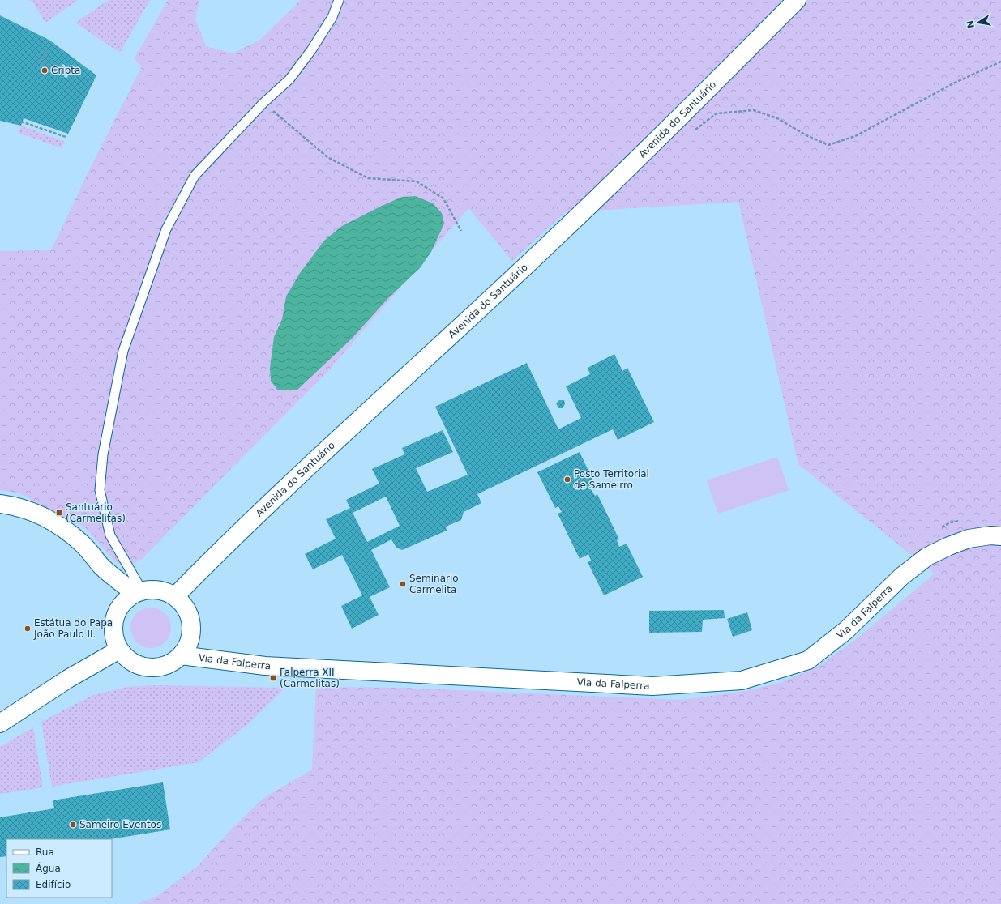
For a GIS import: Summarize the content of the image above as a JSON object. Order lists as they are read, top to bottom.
{
  "streets": {
    "main road": ["Avenida do Santuário", "Via da Falperra"]
  },
  "crossings": [
    ["Avenida do Santuário", "Via da Falperra"]
  ],
  "places": {
    "other": [
      "Cripta",
      "Posto Territorial de Sameirro",
      "Seminário Carmelita",
      "Estátua do Papa João Paulo II.",
      "Sameiro Eventos"
    ],
    "transit": ["Santuário (Carmelitas)", "Falperra XII (Carmelitas)"]
  },
  "legend": ["Rua", "Água", "Edifício"],
  "north": "left"
}
